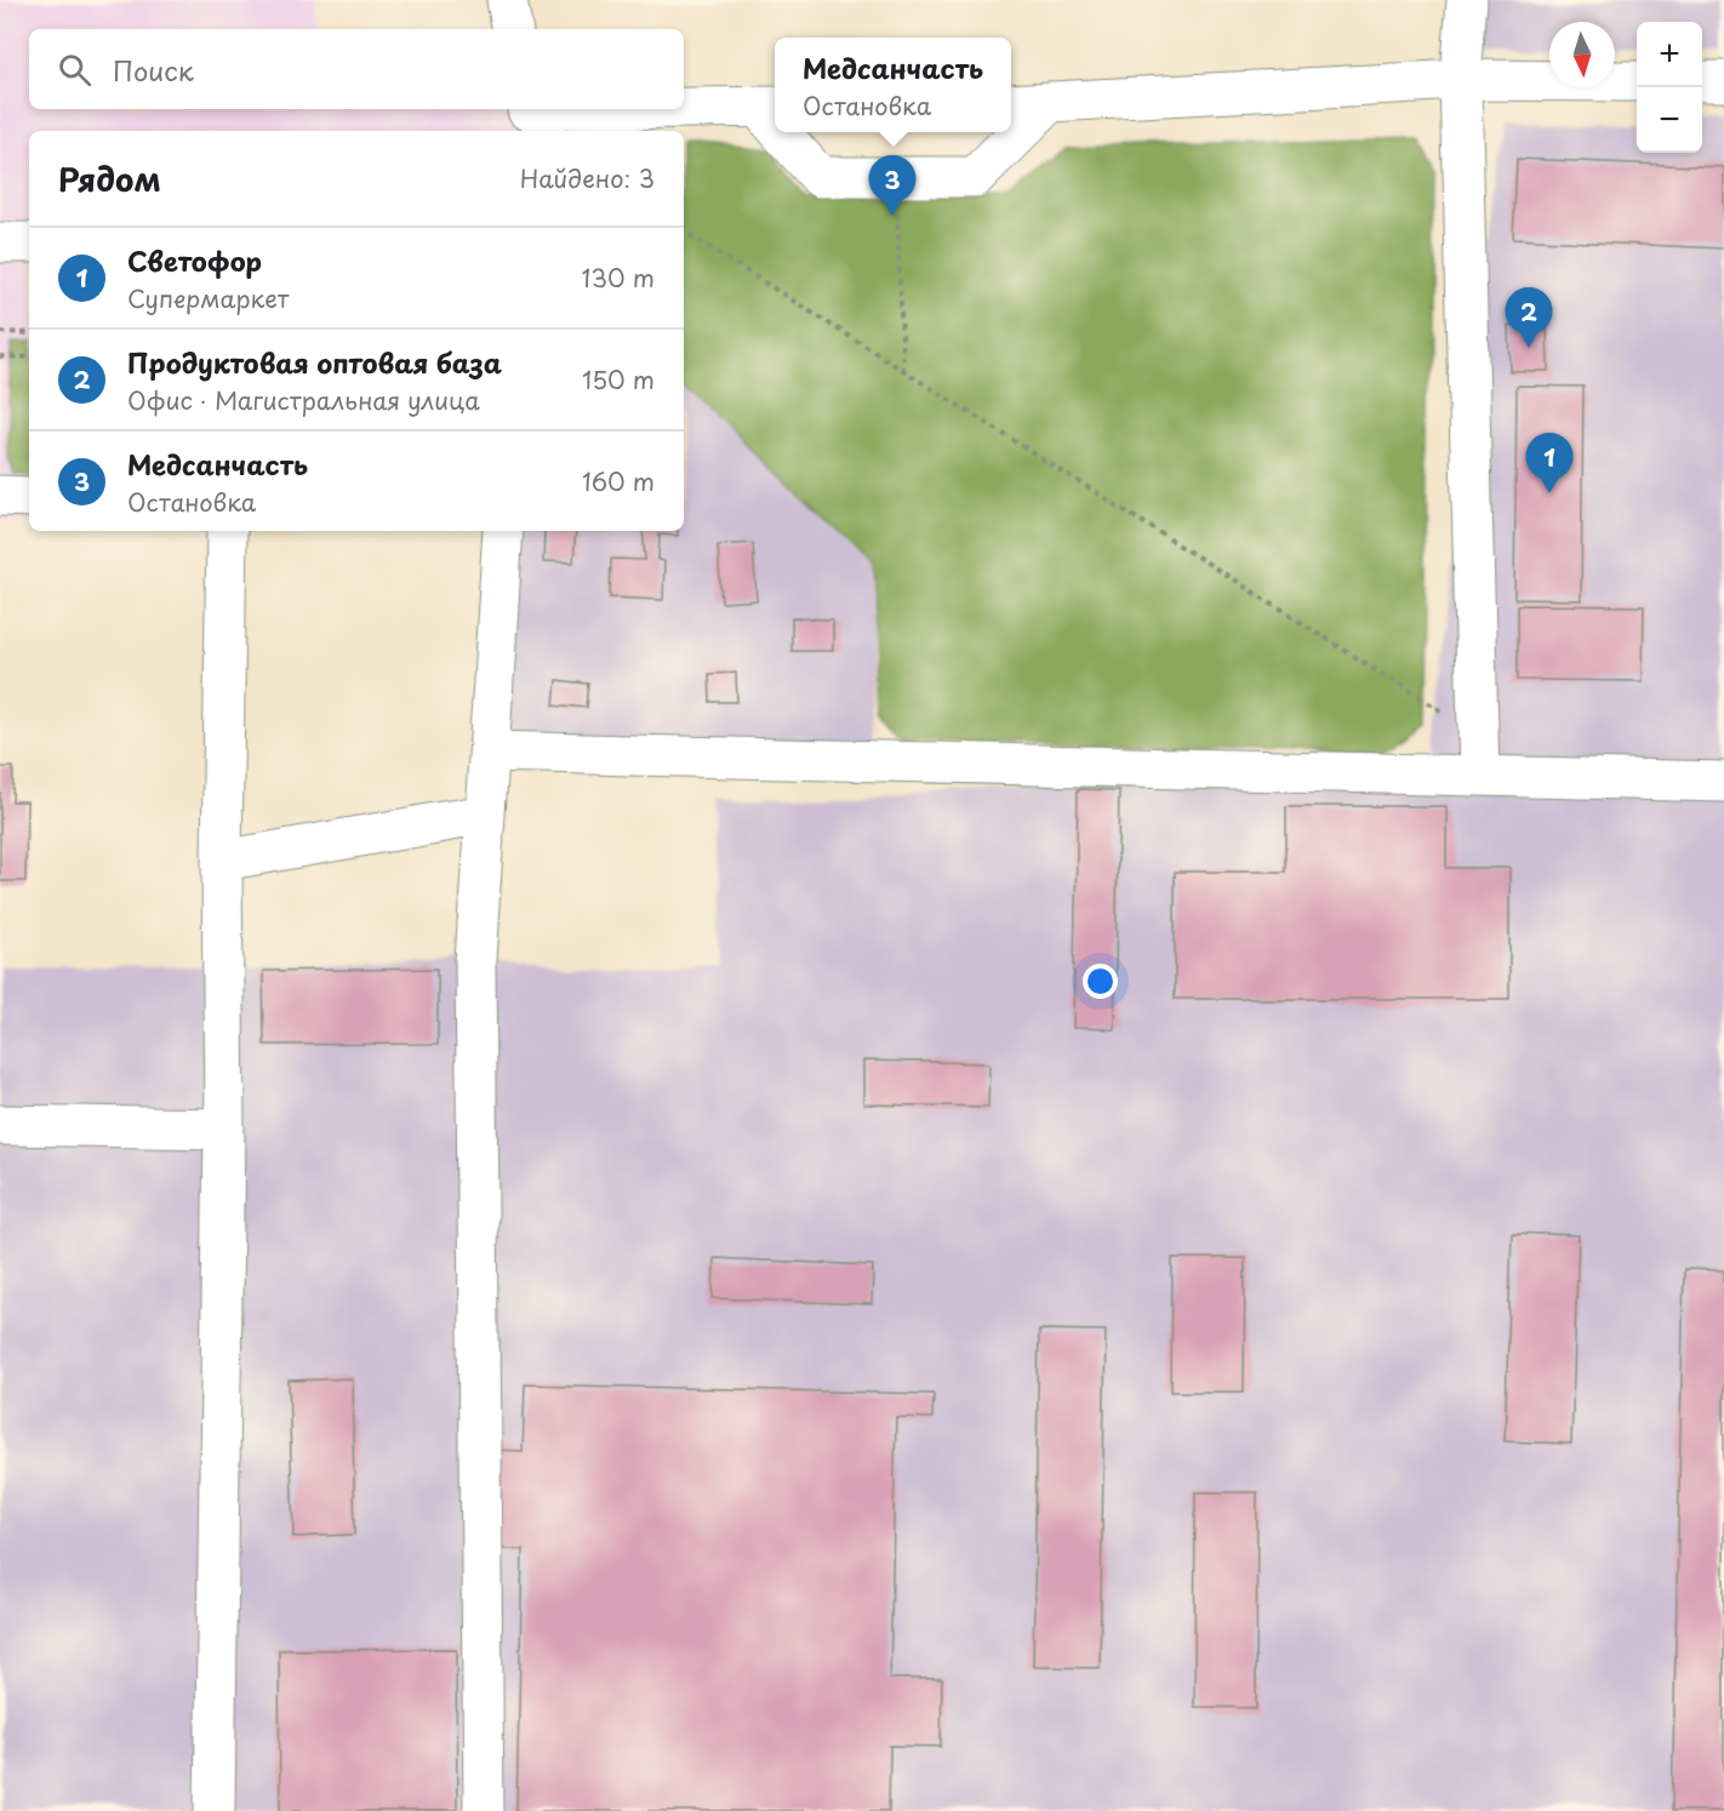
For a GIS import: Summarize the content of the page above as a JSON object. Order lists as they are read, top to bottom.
{
  "north": "bottom",
  "page": {
    "map_buttons": ["+", "−"],
    "search": "Поиск",
    "popup": ["Медсанчасть", "Остановка"],
    "heading": ["Рядом", "Найдено: 3"],
    "pins": ["3", "2", "1"],
    "list": [
      {
        "mark": "1",
        "name": "Светофор",
        "note": "Супермаркет",
        "value": "130 m"
      },
      {
        "mark": "2",
        "name": "Продуктовая оптовая база",
        "note": "Офис · Магистральная улица",
        "value": "150 m"
      },
      {
        "mark": "3",
        "name": "Медсанчасть",
        "note": "Остановка",
        "value": "160 m"
      }
    ]
  }
}
